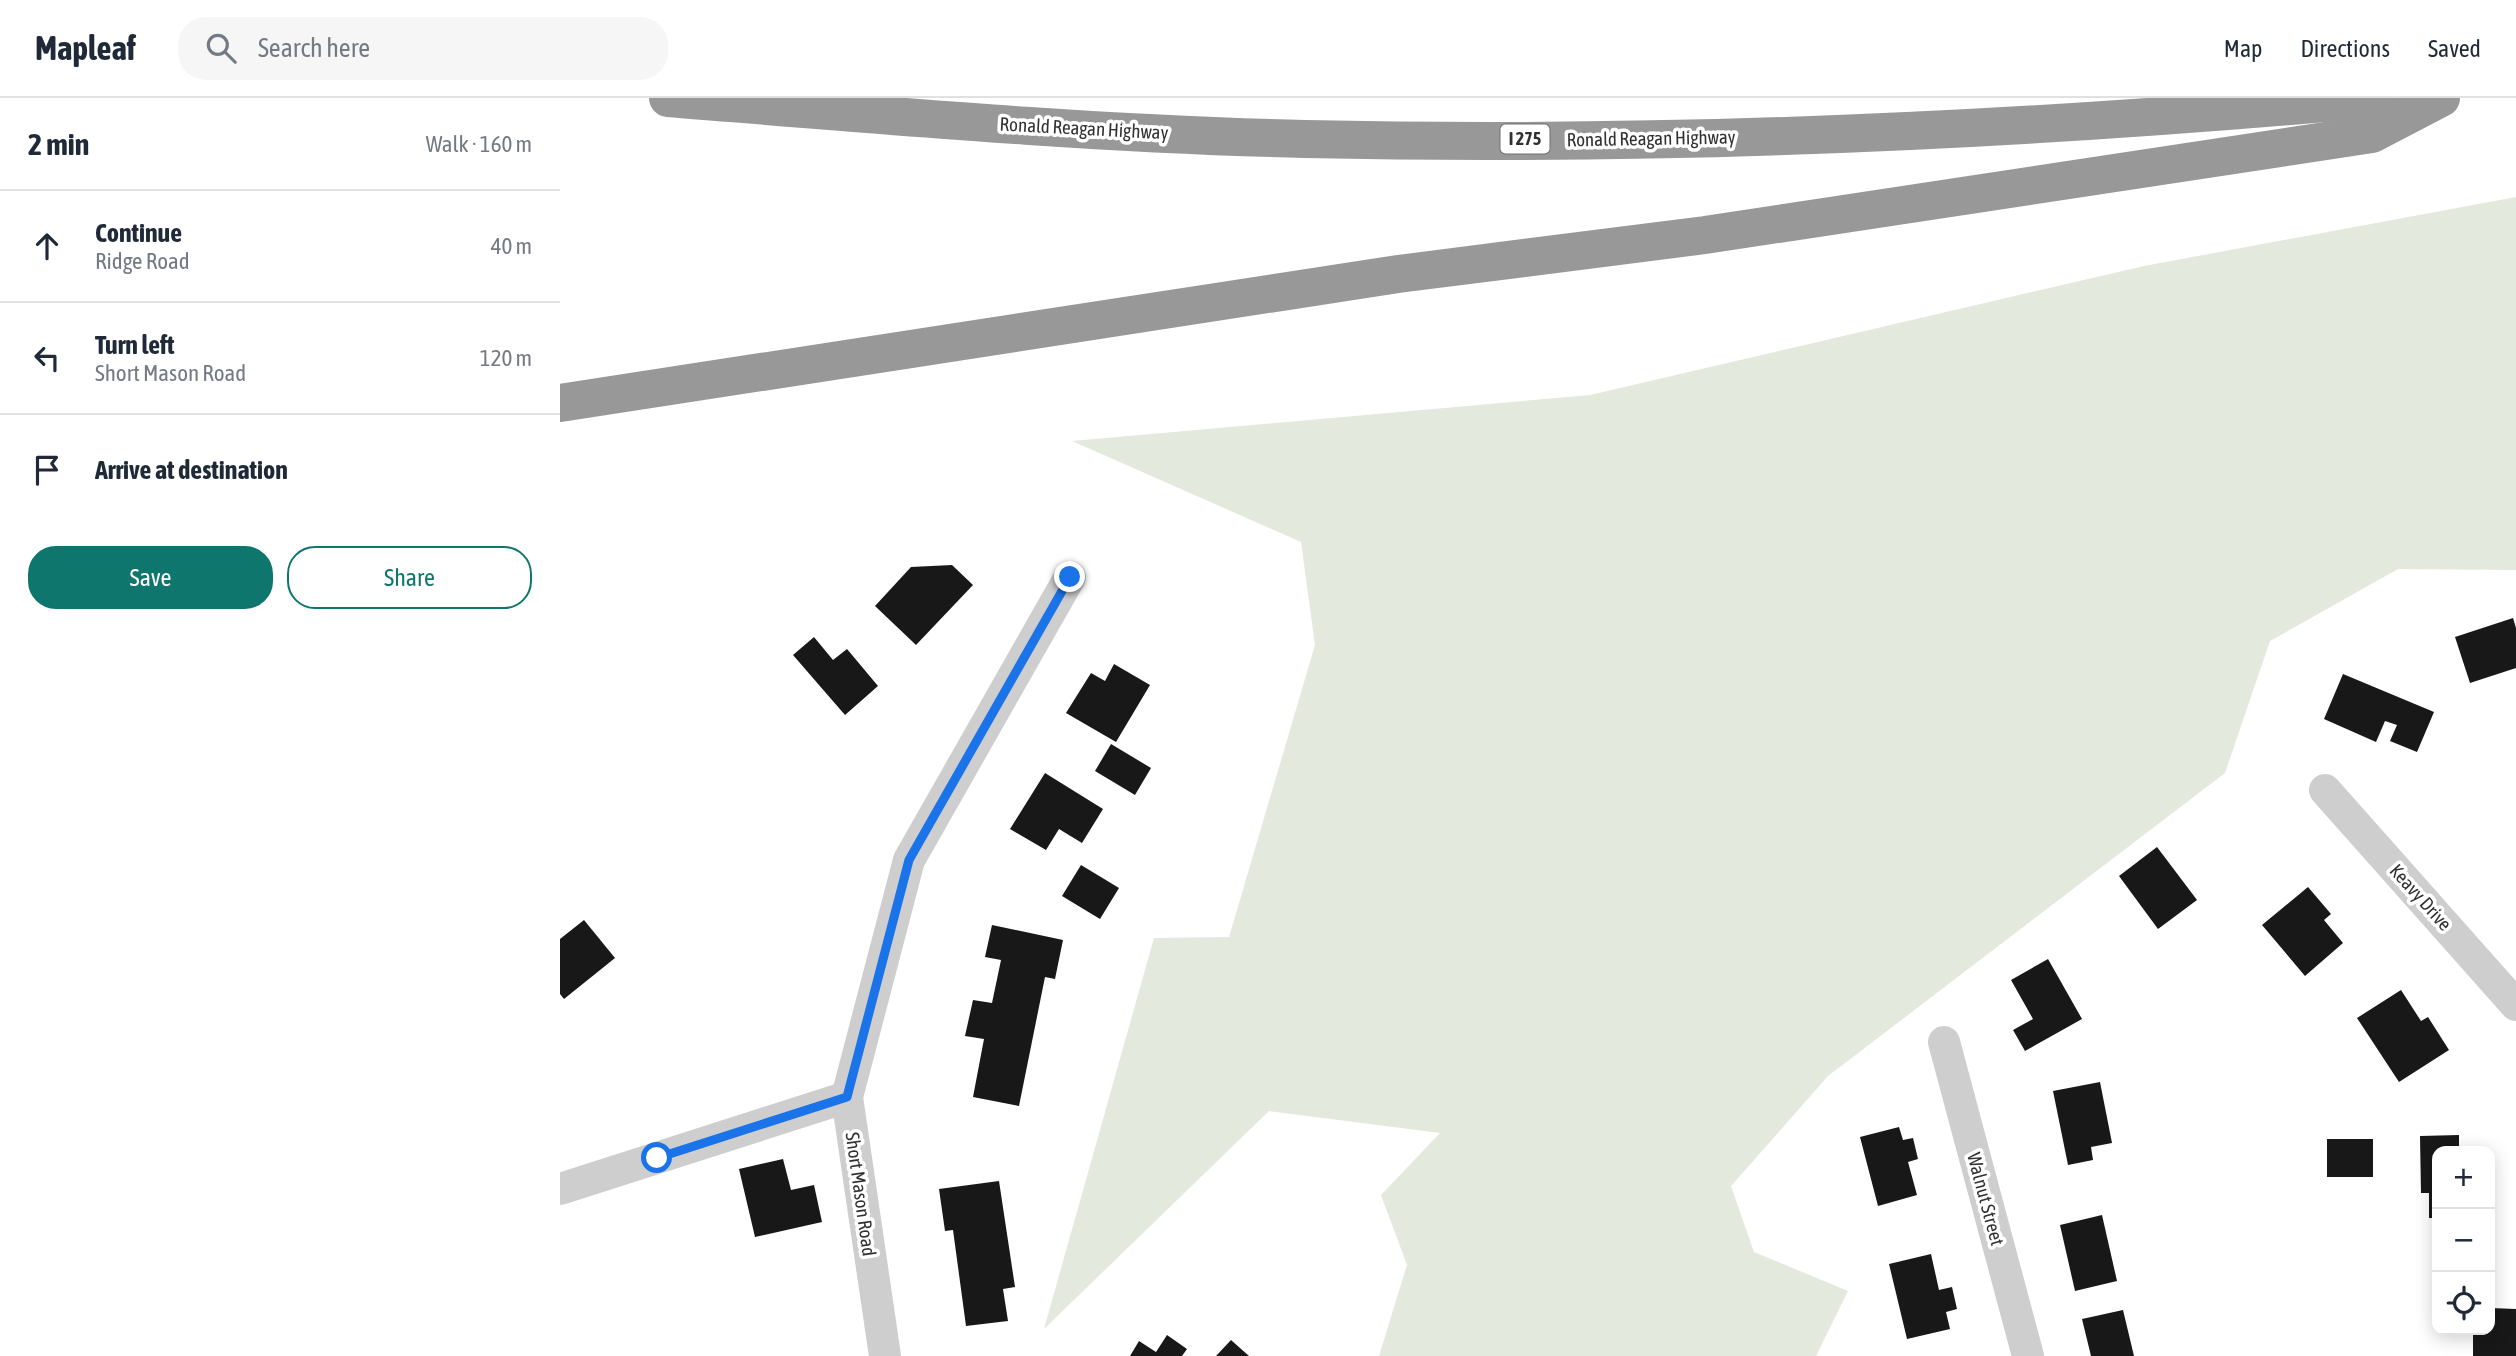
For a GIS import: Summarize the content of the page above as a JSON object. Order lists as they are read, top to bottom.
{
  "streets": {
    "highway": ["Ronald Reagan Highway", "I 275"],
    "street": ["Keavy Drive", "Short Mason Road", "Walnut Street"]
  },
  "page": {
    "header": "Mapleaf",
    "search": "Search here",
    "nav": ["Map", "Directions", "Saved"],
    "heading": ["2 min", "Walk · 160 m"],
    "list": [
      ["Continue", "Ridge Road", "40 m"],
      ["Turn left", "Short Mason Road", "120 m"],
      "Arrive at destination"
    ],
    "buttons": ["Save", "Share"],
    "map_buttons": ["+", "−"]
  }
}
